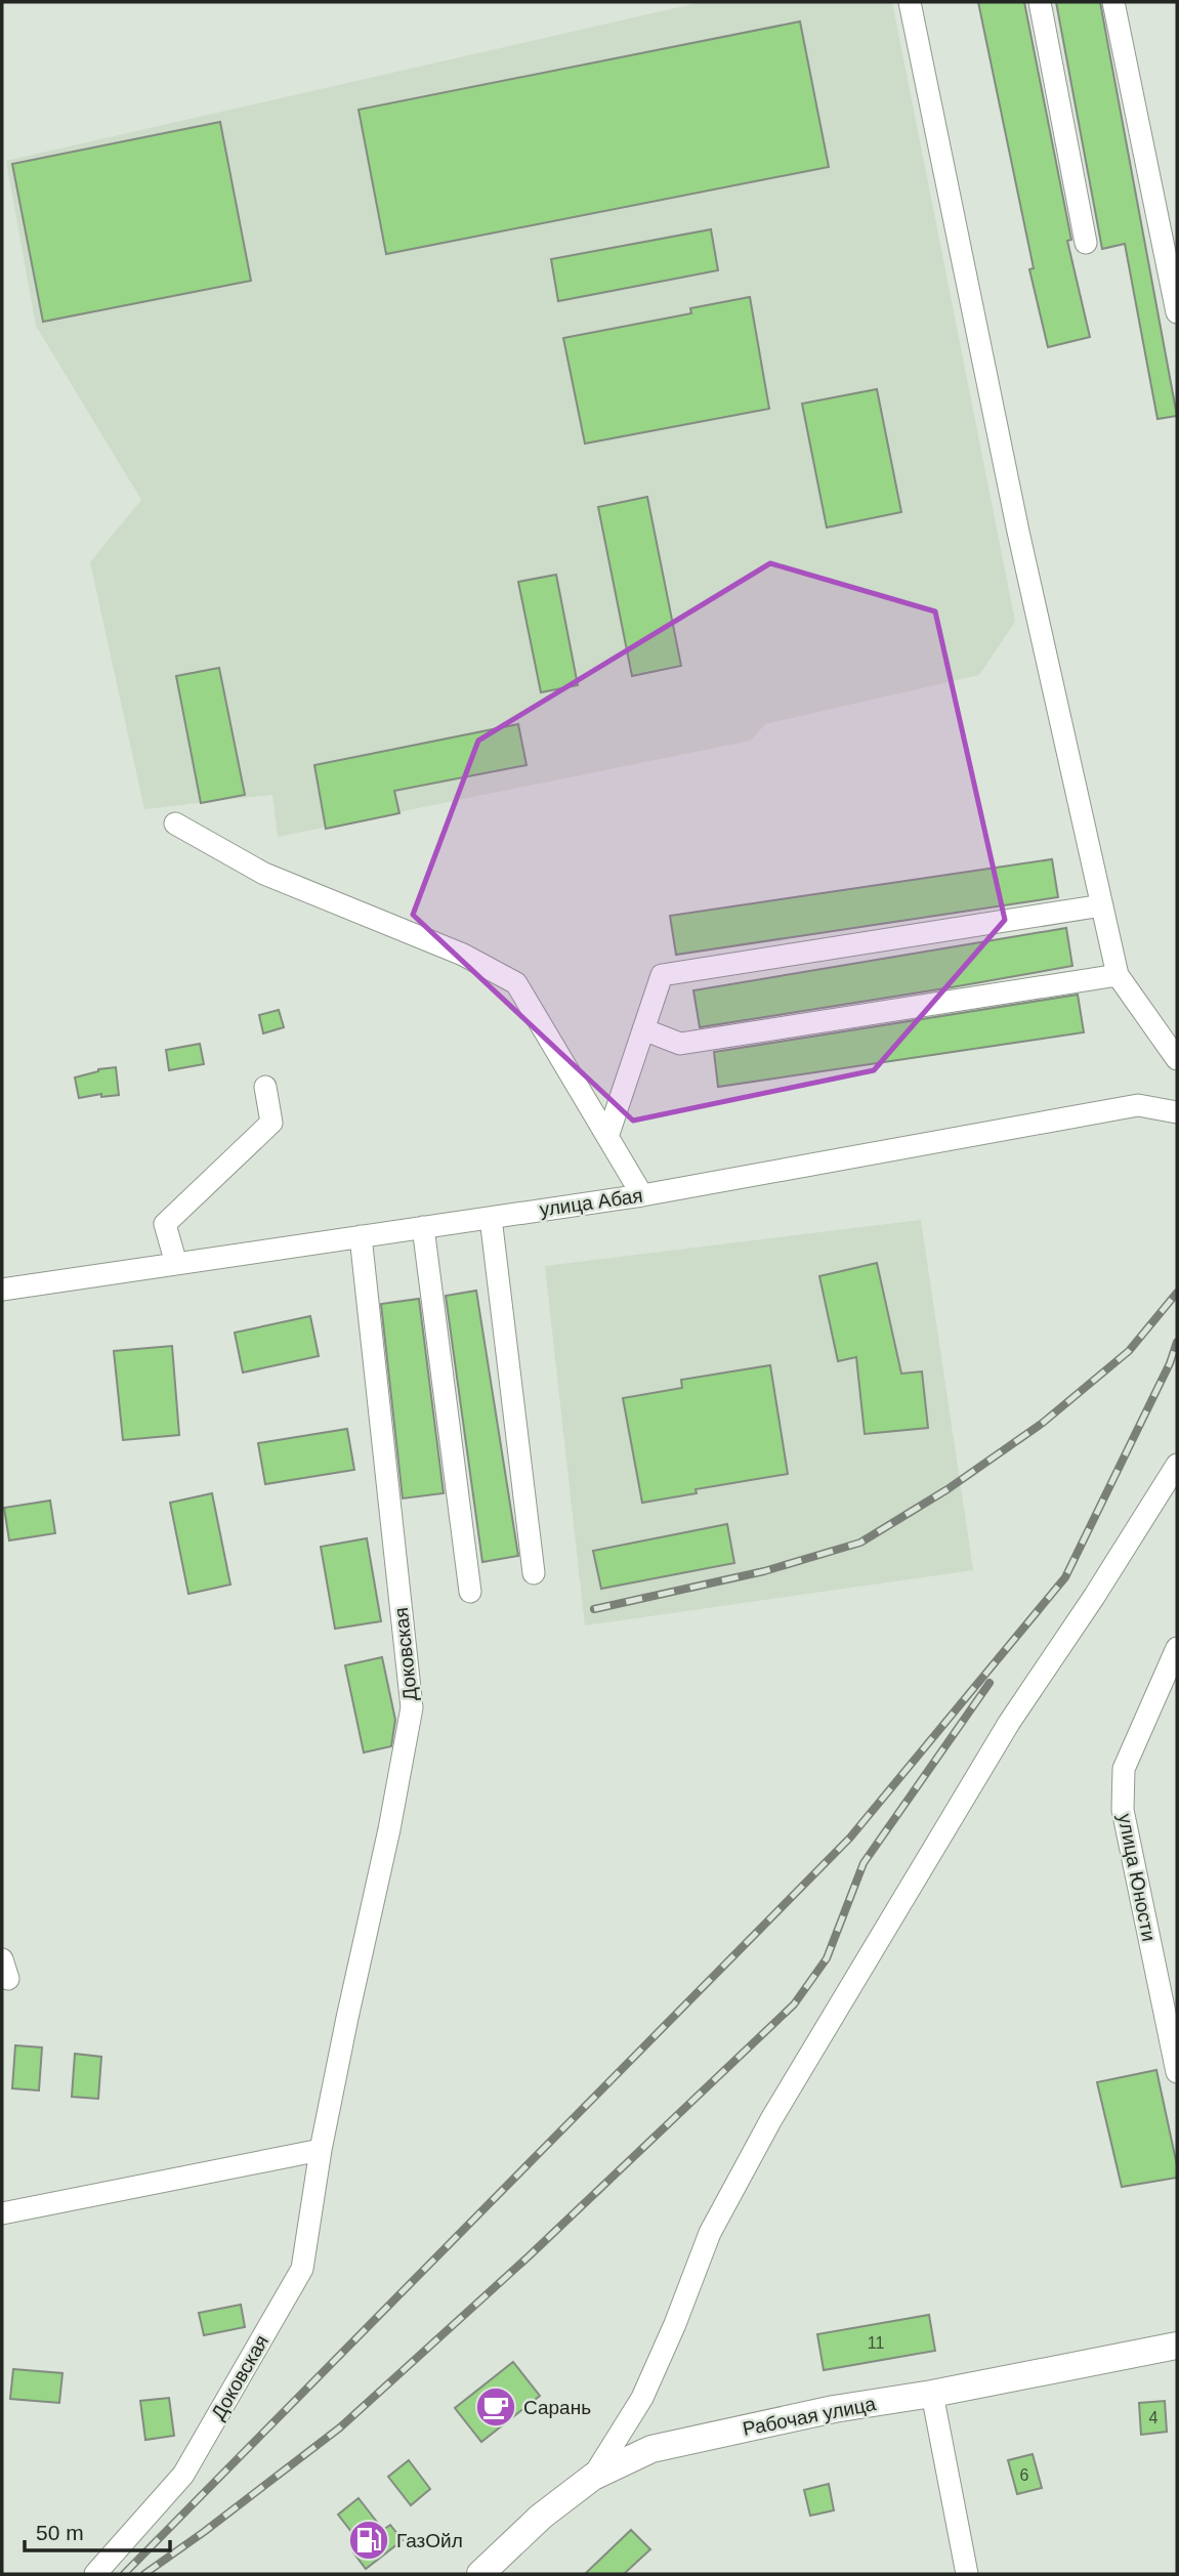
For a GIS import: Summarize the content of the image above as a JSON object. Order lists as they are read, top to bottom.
{
  "streets": {
    "main road": ["Рабочая улица"],
    "street": ["улица Абая", "Доковская", "улица Юности"]
  },
  "crossings": [
    ["улица Абая", "Доковская"]
  ],
  "places": {
    "cafe": ["Сарань"],
    "fuel station": ["ГазОйл"]
  },
  "house_numbers": ["11", "4", "6"],
  "scale_bar": "50 m"
}
